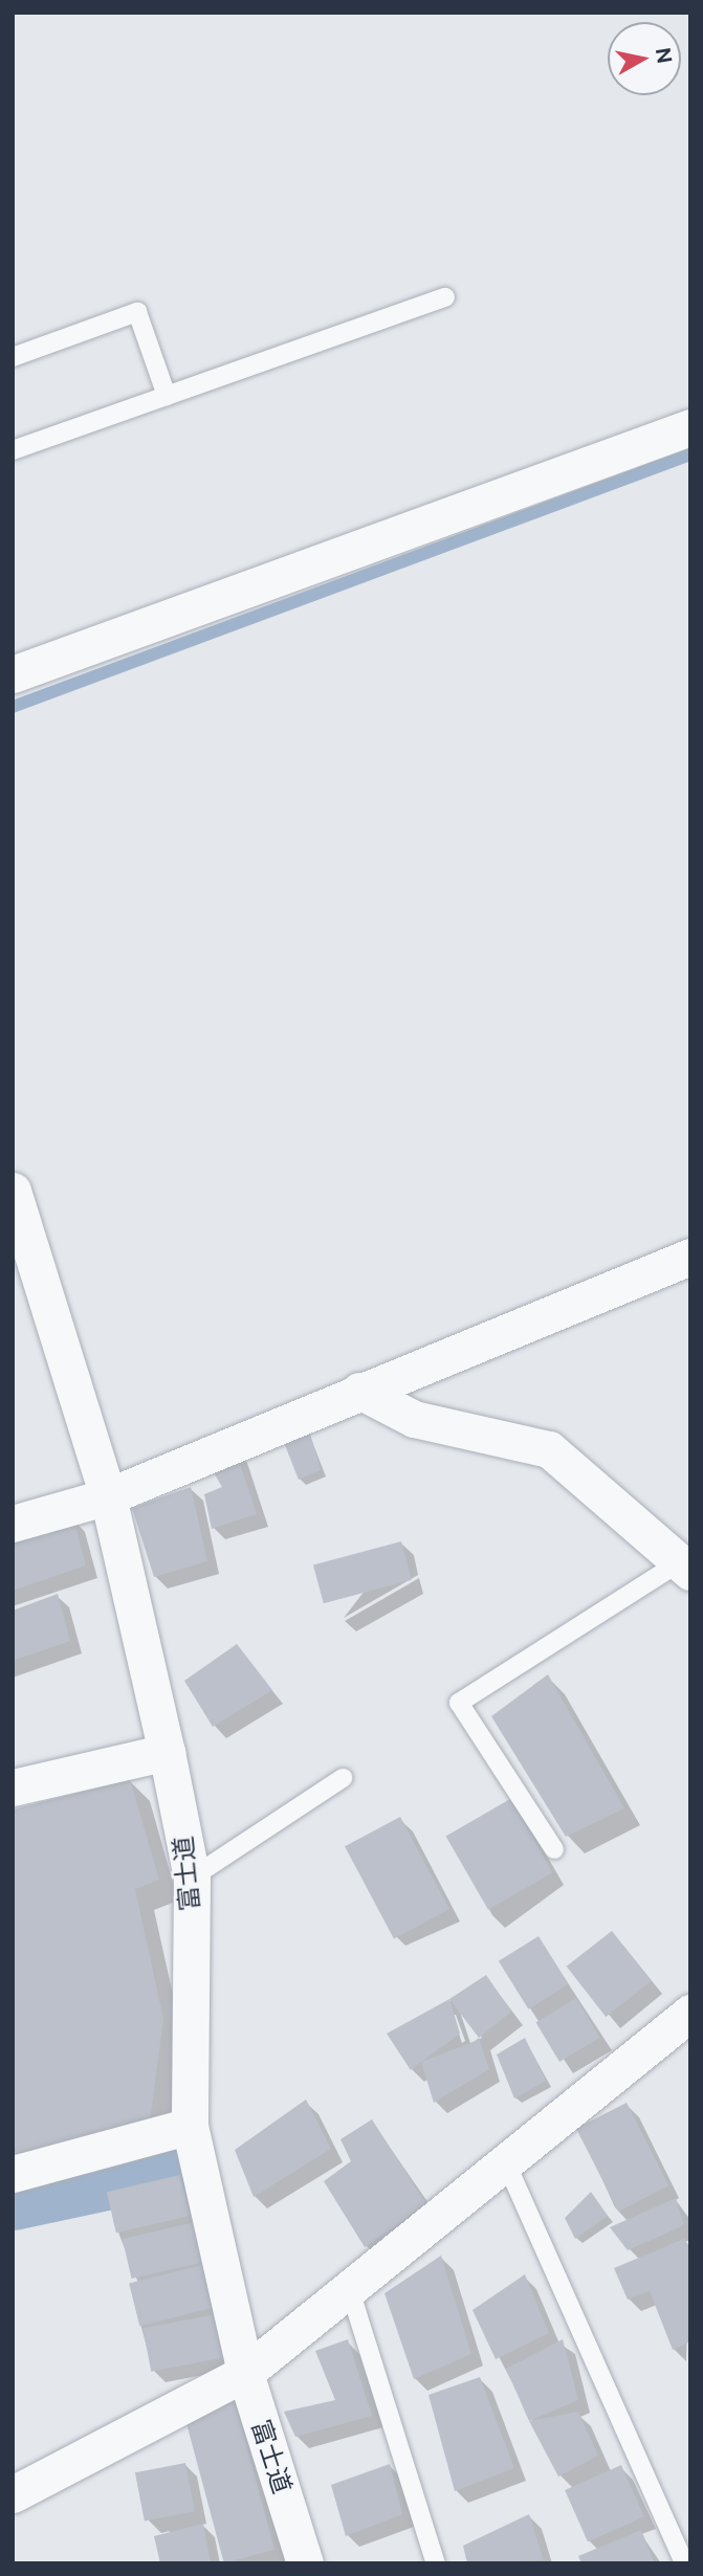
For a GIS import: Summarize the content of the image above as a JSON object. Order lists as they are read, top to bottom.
{
  "streets": {
    "street": ["富士道"]
  },
  "north": "right"
}
